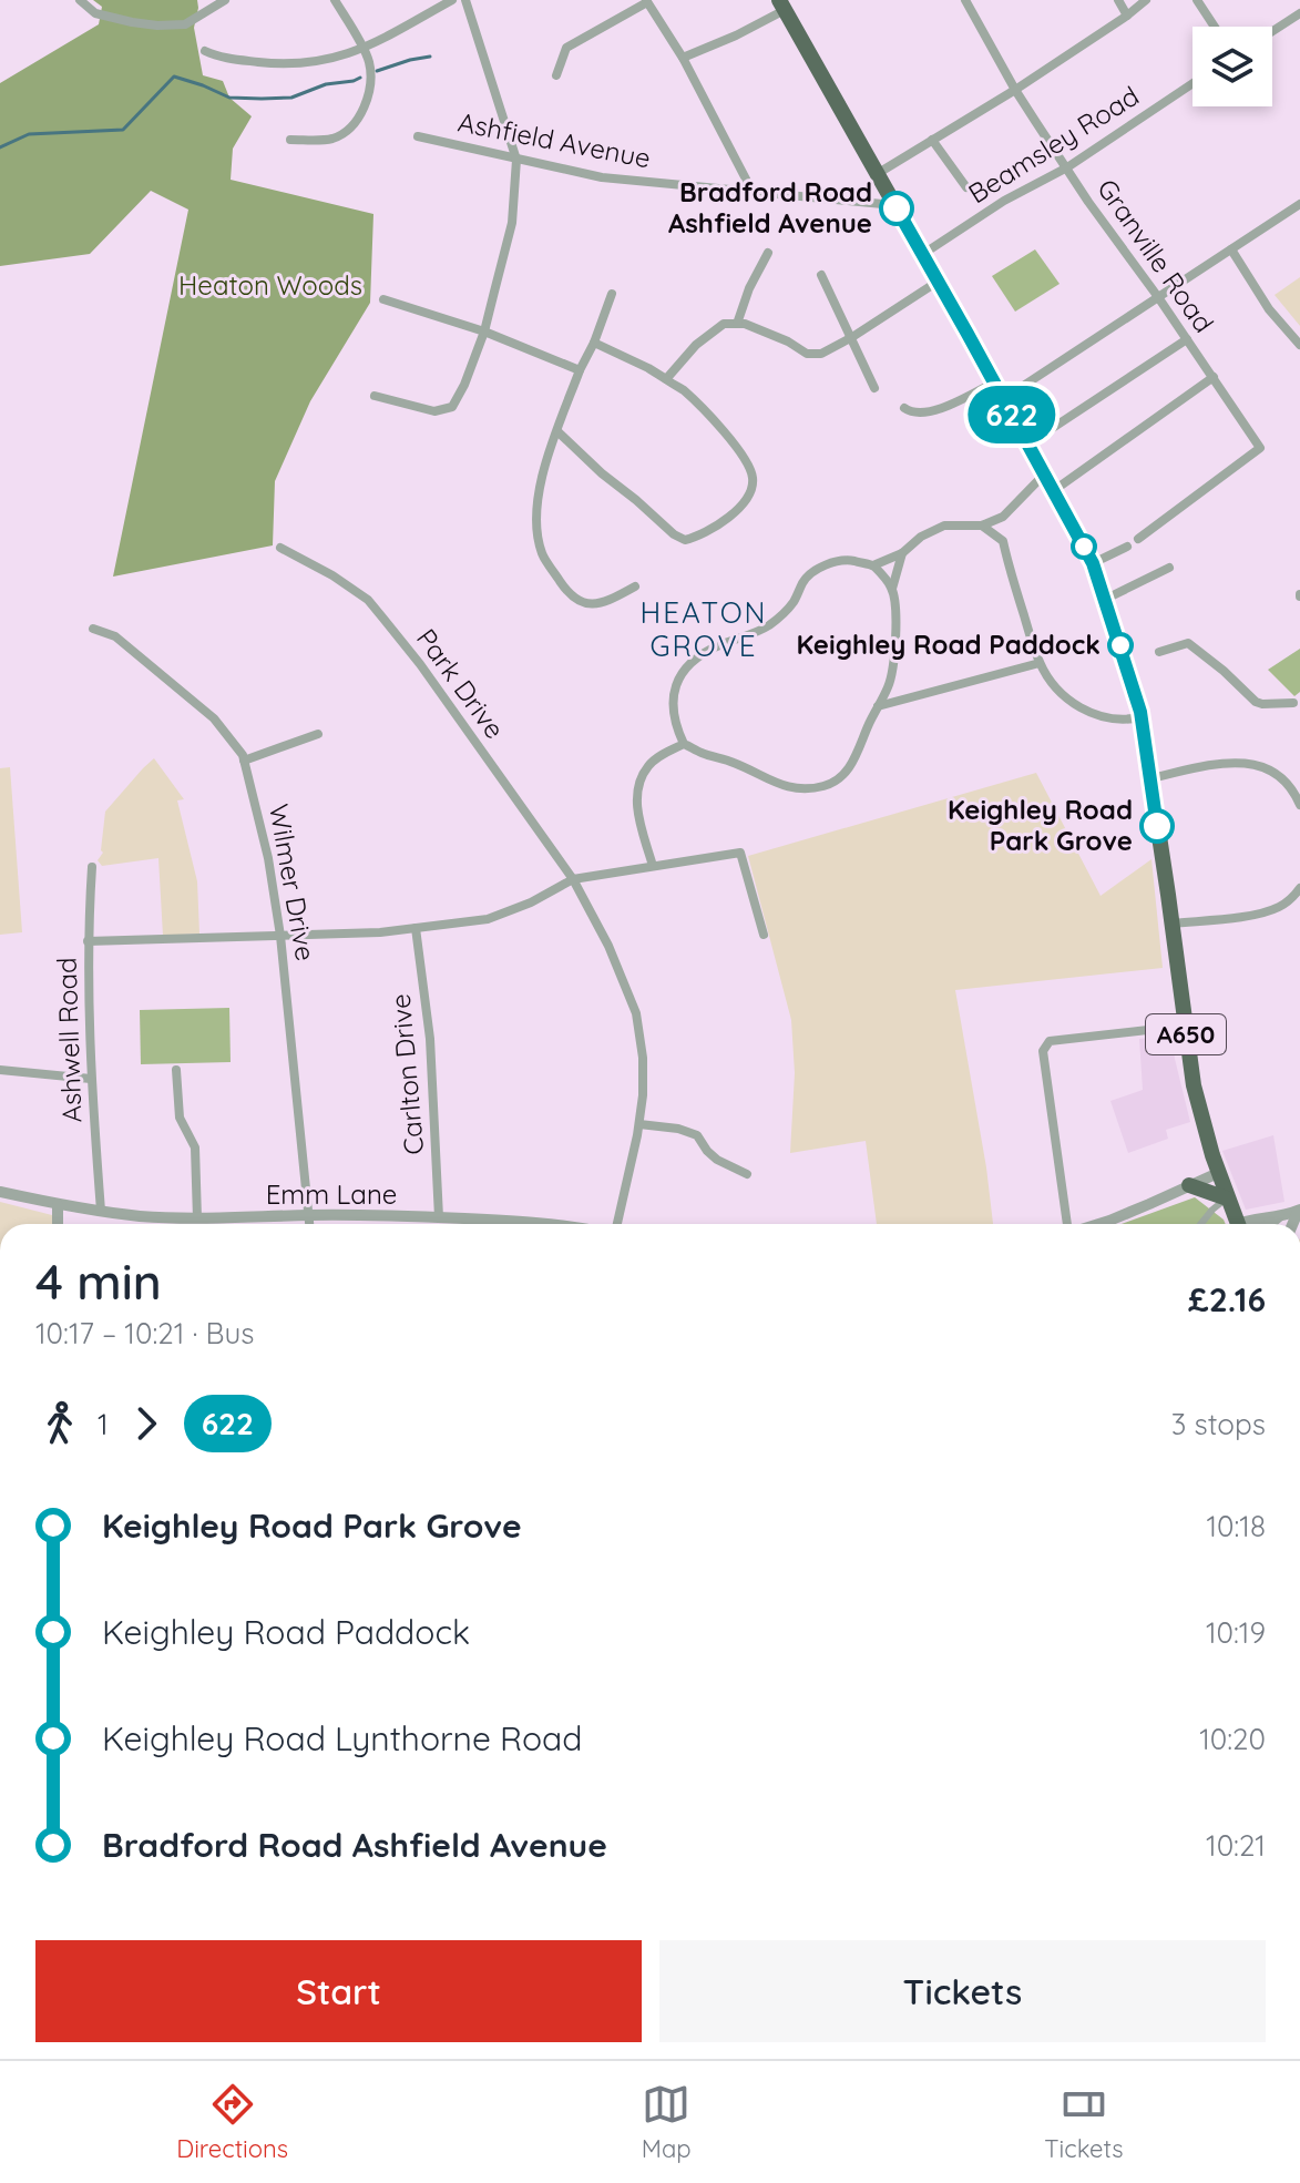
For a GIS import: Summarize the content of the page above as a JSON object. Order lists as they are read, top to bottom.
{
  "streets": {
    "highway": ["A650"],
    "street": [
      "Ashfield Avenue",
      "Beamsley Road",
      "Granville Road",
      "Park Drive",
      "Wilmer Drive",
      "Ashwell Road",
      "Carlton Drive",
      "Emm Lane"
    ]
  },
  "crossings": [
    ["Ashfield Avenue", "A650"],
    ["Beamsley Road", "Granville Road"],
    ["Beamsley Road", "A650"],
    ["Wilmer Drive", "Emm Lane"],
    ["Ashwell Road", "Emm Lane"],
    ["Carlton Drive", "Emm Lane"]
  ],
  "districts": ["HEATON GROVE"],
  "parks": ["Heaton Woods"],
  "places": ["Bradford Road Ashfield Avenue", "Keighley Road Paddock", "Keighley Road Park Grove"],
  "lines": ["bus line 622"],
  "page": {
    "on_map": "622",
    "heading": ["4 min", "10:17 – 10:21 · Bus", "£2.16"],
    "legs": ["1", "622", "3 stops"],
    "list": [
      {
        "name": "Keighley Road Park Grove",
        "value": "10:18"
      },
      {
        "name": "Keighley Road Paddock",
        "value": "10:19"
      },
      {
        "name": "Keighley Road Lynthorne Road",
        "value": "10:20"
      },
      {
        "name": "Bradford Road Ashfield Avenue",
        "value": "10:21"
      }
    ],
    "buttons": ["Start", "Tickets"],
    "tabs": ["Directions", "Map", "Tickets"]
  }
}
